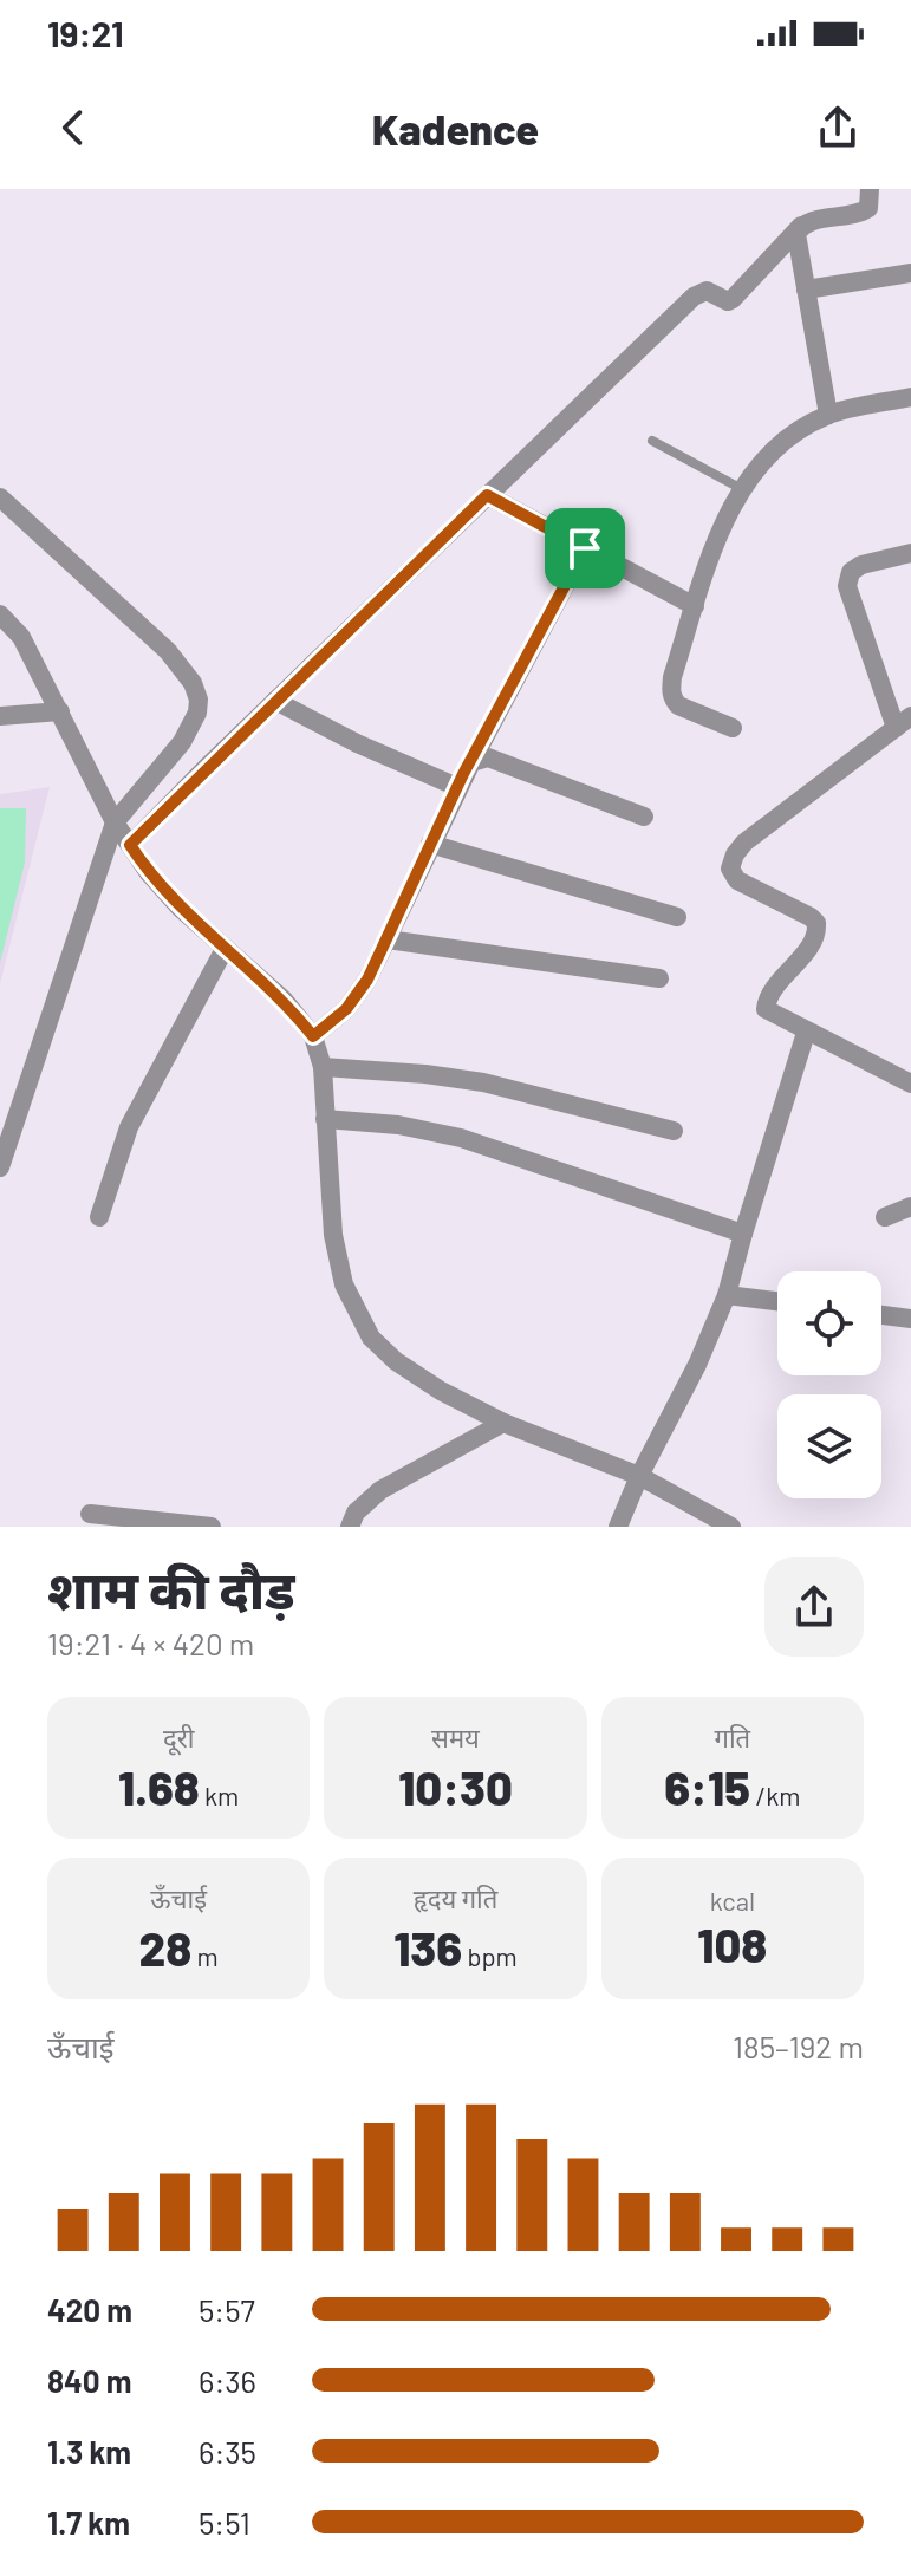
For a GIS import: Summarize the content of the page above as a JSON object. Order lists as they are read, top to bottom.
{
  "page": {
    "status": "19:21",
    "header": "Kadence",
    "heading": ["शाम की दौड़", "19:21 · 4 × 420 m"],
    "stats": [
      ["दूरी", "1.68 km"],
      ["समय", "10:30"],
      ["गति", "6:15 /km"],
      ["ऊँचाई", "28 m"],
      ["हृदय गति", "136 bpm"],
      ["kcal", "108"]
    ],
    "chart": ["ऊँचाई", "185–192 m"],
    "list": [
      {
        "name": "420 m",
        "note": "5:57"
      },
      {
        "name": "840 m",
        "note": "6:36"
      },
      {
        "name": "1.3 km",
        "note": "6:35"
      },
      {
        "name": "1.7 km",
        "note": "5:51"
      }
    ]
  }
}
